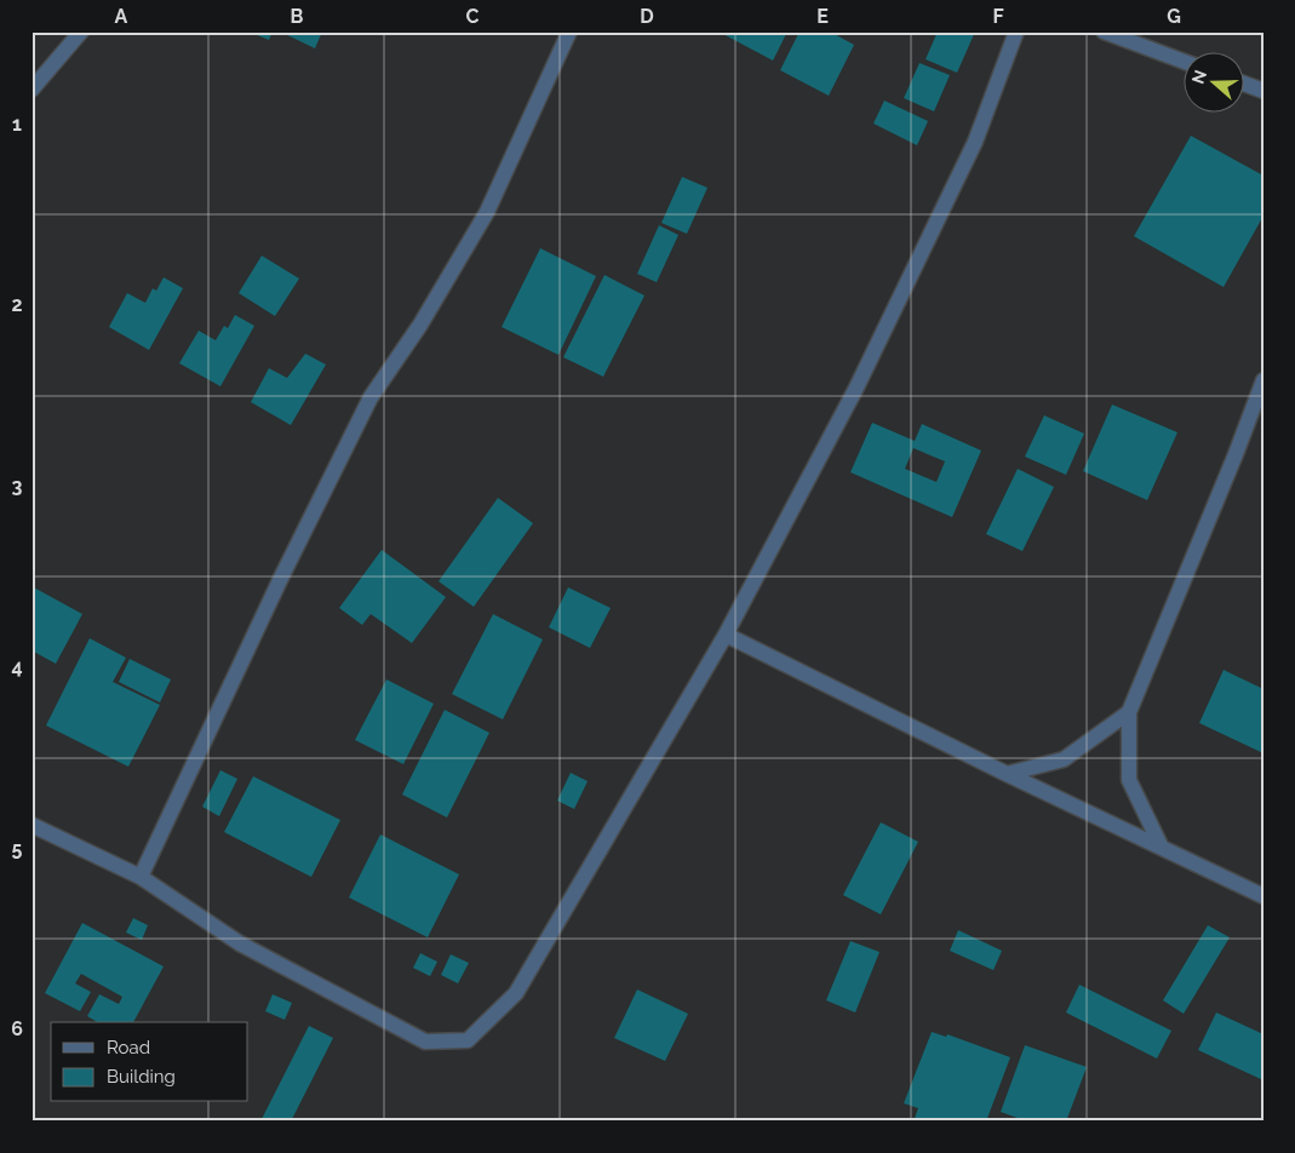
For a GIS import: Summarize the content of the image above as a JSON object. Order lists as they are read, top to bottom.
{
  "legend": ["Road", "Building"],
  "north": "left",
  "grid": {
    "columns": [
      "A",
      "B",
      "C",
      "D",
      "E",
      "F",
      "G"
    ],
    "rows": [
      "1",
      "2",
      "3",
      "4",
      "5",
      "6"
    ]
  }
}
